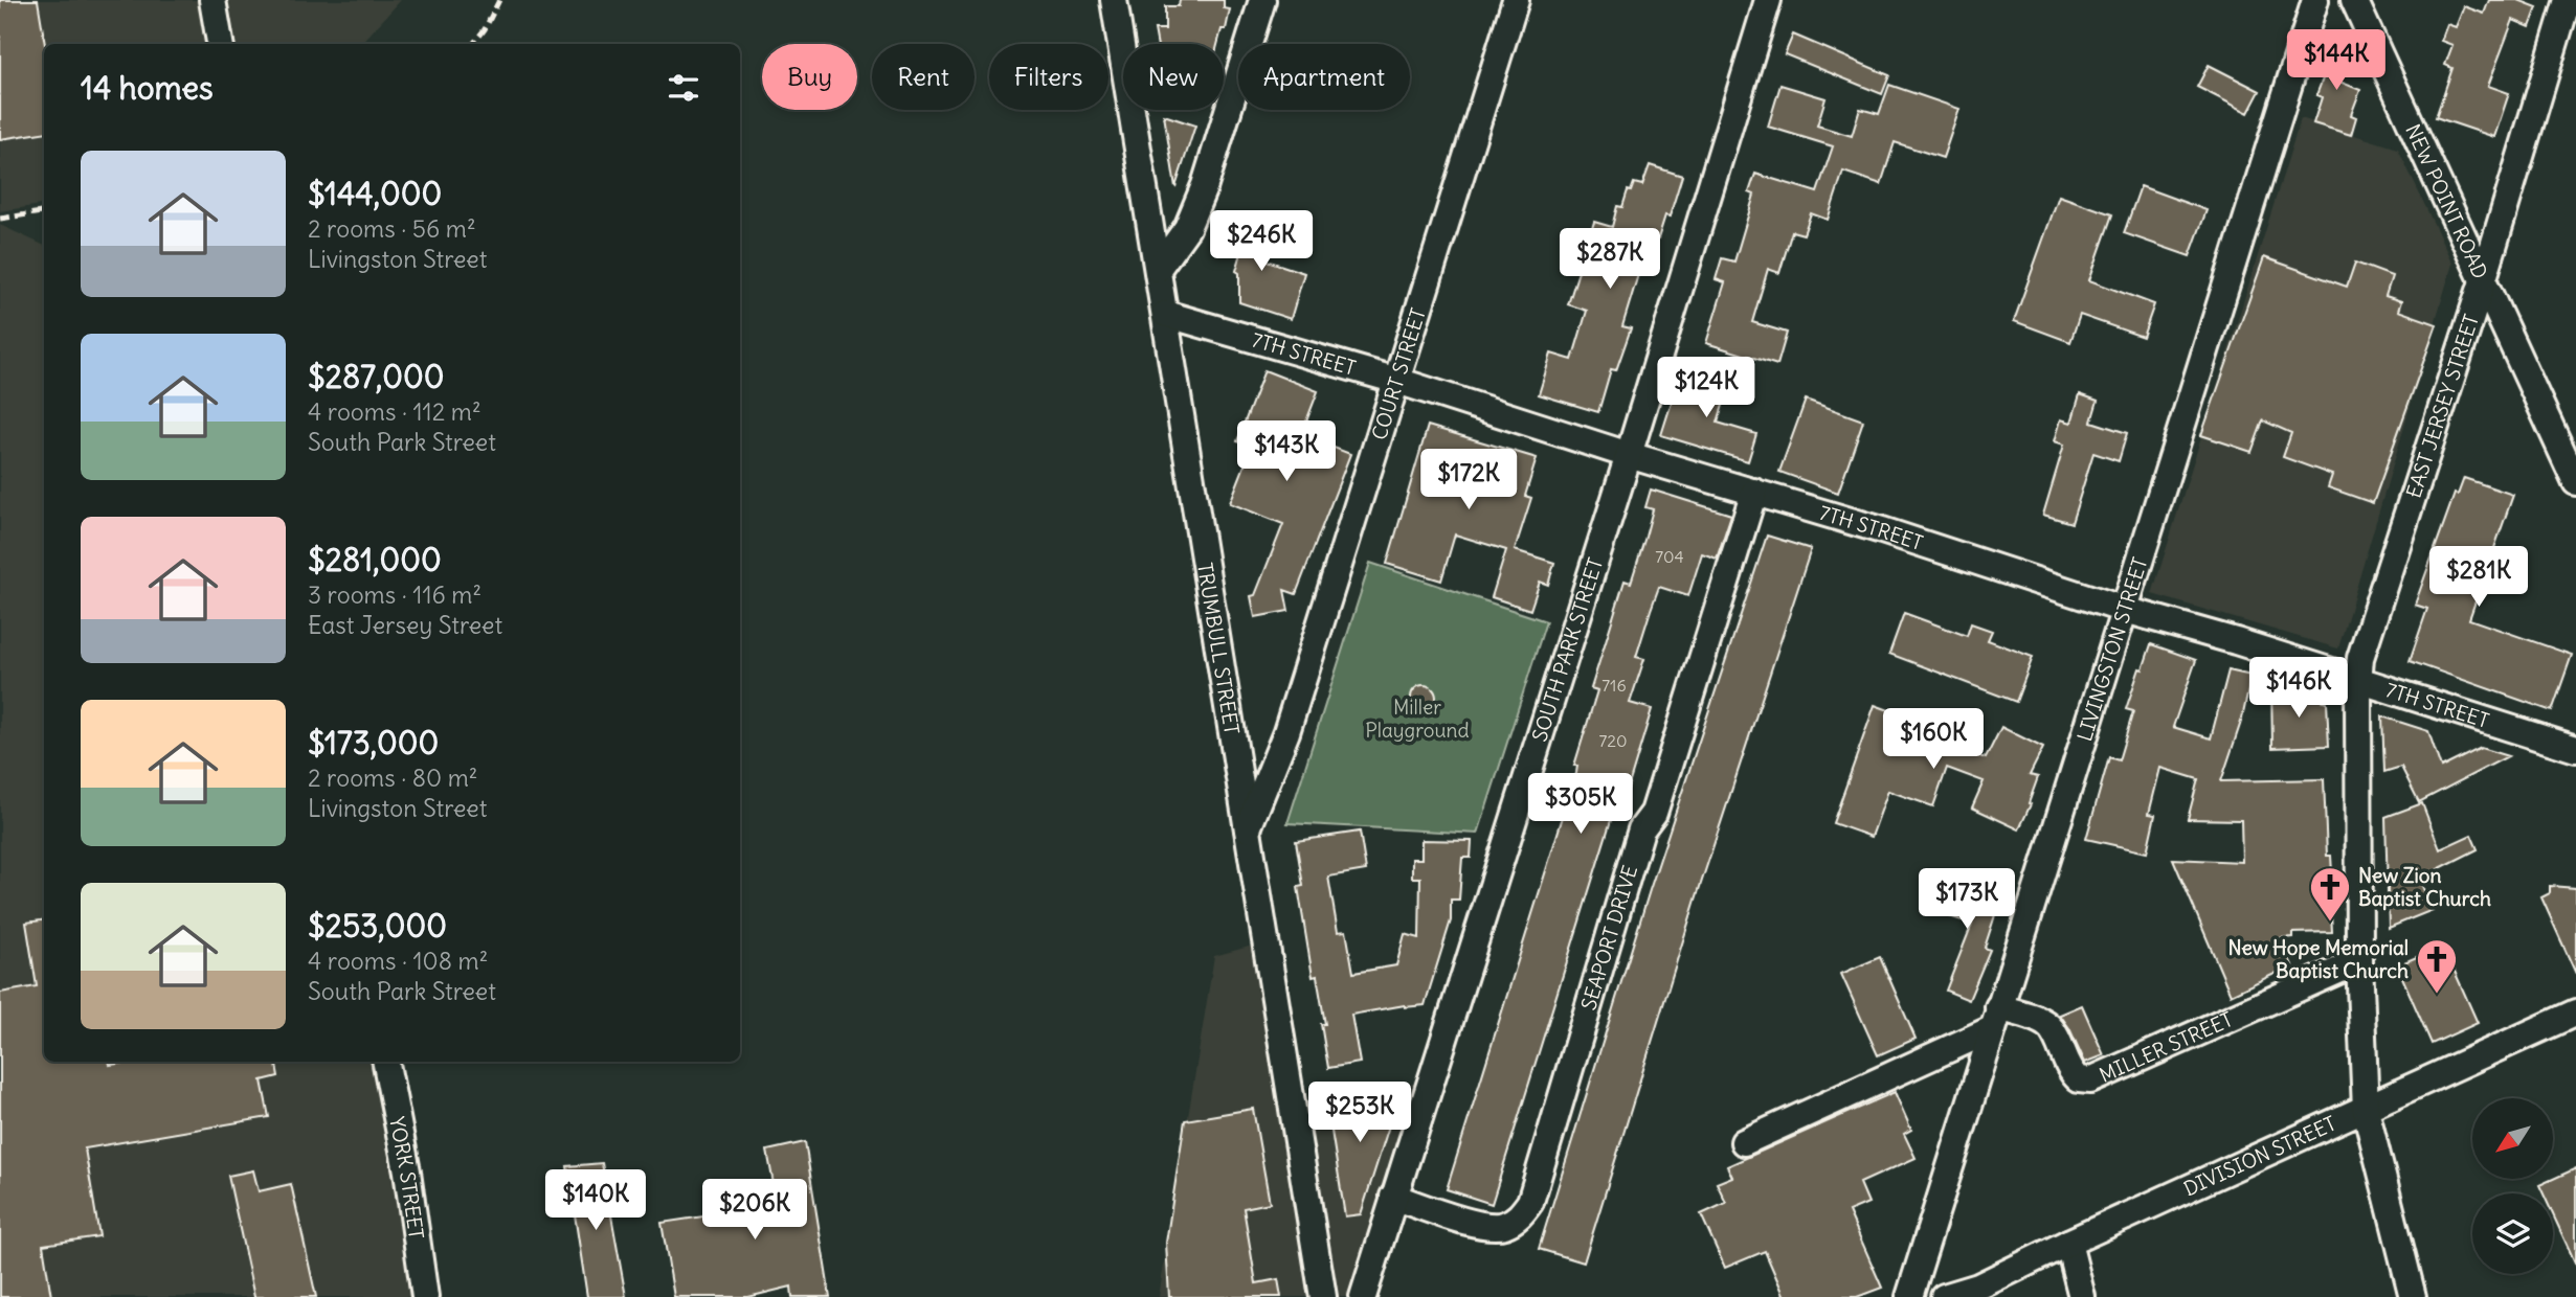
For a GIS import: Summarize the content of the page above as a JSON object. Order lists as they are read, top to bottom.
{
  "streets": {
    "street": [
      "NEW POINT ROAD",
      "7TH STREET",
      "COURT STREET",
      "EAST JERSEY STREET",
      "TRUMBULL STREET",
      "SOUTH PARK STREET",
      "LIVINGSTON STREET",
      "SEAPORT DRIVE",
      "MILLER STREET",
      "DIVISION STREET",
      "YORK STREET"
    ]
  },
  "crossings": [
    ["NEW POINT ROAD", "EAST JERSEY STREET"],
    ["7TH STREET", "COURT STREET"],
    ["7TH STREET", "EAST JERSEY STREET"],
    ["7TH STREET", "TRUMBULL STREET"],
    ["7TH STREET", "SOUTH PARK STREET"],
    ["7TH STREET", "LIVINGSTON STREET"],
    ["7TH STREET", "SEAPORT DRIVE"],
    ["COURT STREET", "TRUMBULL STREET"],
    ["EAST JERSEY STREET", "MILLER STREET"],
    ["EAST JERSEY STREET", "DIVISION STREET"],
    ["SOUTH PARK STREET", "SEAPORT DRIVE"],
    ["LIVINGSTON STREET", "MILLER STREET"]
  ],
  "parks": ["Miller Playground"],
  "places": {
    "church": ["New Zion Baptist Church", "New Hope Memorial Baptist Church"]
  },
  "house_numbers": ["704", "716", "720"],
  "north": "bottom left",
  "page": {
    "price": [
      "$144K",
      "$246K",
      "$287K",
      "$124K",
      "$143K",
      "$172K",
      "$281K",
      "$146K",
      "$160K",
      "$305K",
      "$173K",
      "$253K",
      "$140K",
      "$206K"
    ],
    "chip": [
      "Buy",
      "Rent",
      "Filters",
      "New",
      "Apartment"
    ],
    "heading": "14 homes",
    "list": [
      {
        "name": "$144,000",
        "note": "2 rooms · 56 m² · Livingston Street"
      },
      {
        "name": "$287,000",
        "note": "4 rooms · 112 m² · South Park Street"
      },
      {
        "name": "$281,000",
        "note": "3 rooms · 116 m² · East Jersey Street"
      },
      {
        "name": "$173,000",
        "note": "2 rooms · 80 m² · Livingston Street"
      },
      {
        "name": "$253,000",
        "note": "4 rooms · 108 m² · South Park Street"
      }
    ]
  }
}
